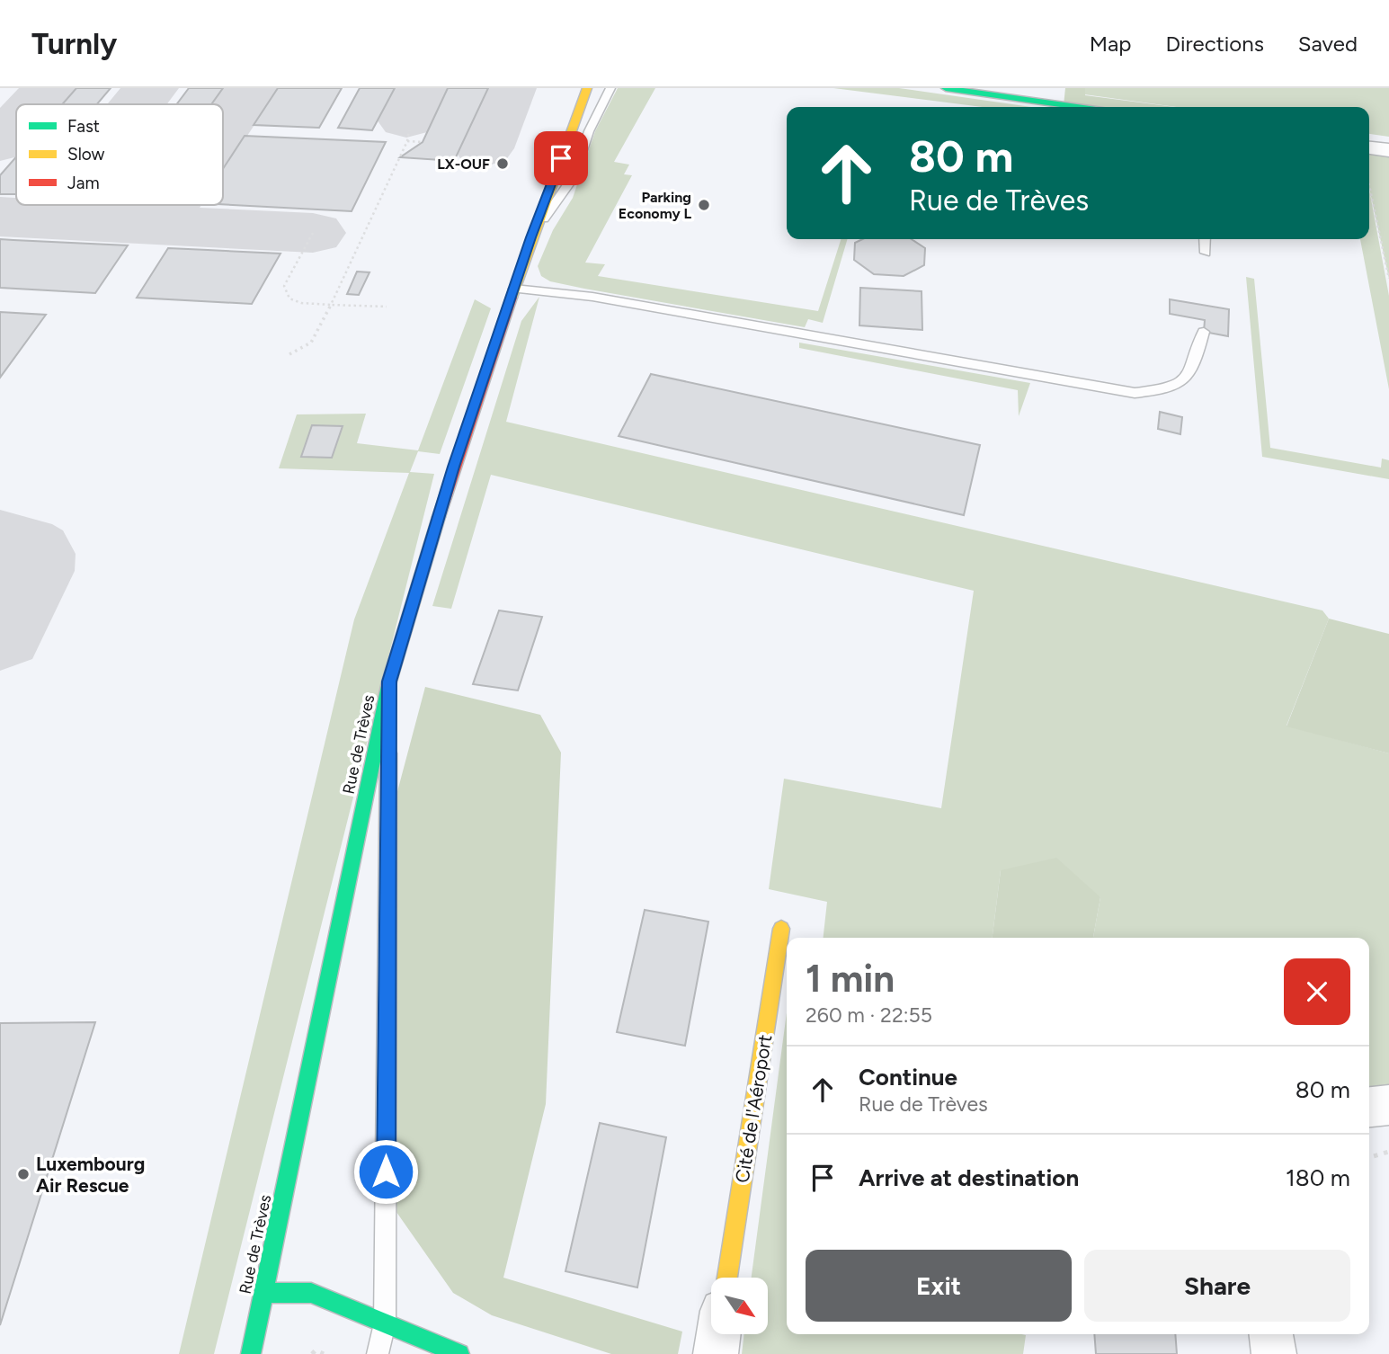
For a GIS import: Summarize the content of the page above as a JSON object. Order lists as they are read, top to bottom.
{
  "streets": {
    "main road": ["Rue de Trèves", "Cité de l'Aéroport"]
  },
  "places": ["LX-OUF", "Parking Economy L", "Luxembourg Air Rescue"],
  "legend": ["Fast", "Slow", "Jam"],
  "north": "bottom right",
  "page": {
    "header": "Turnly",
    "nav": ["Map", "Directions", "Saved"],
    "turn": ["80 m", "Rue de Trèves"],
    "heading": ["1 min", "260 m · 22:55"],
    "list": [
      {
        "name": "Continue",
        "note": "Rue de Trèves",
        "value": "80 m"
      },
      {
        "name": "Arrive at destination",
        "value": "180 m"
      }
    ],
    "buttons": ["Exit", "Share"]
  }
}
